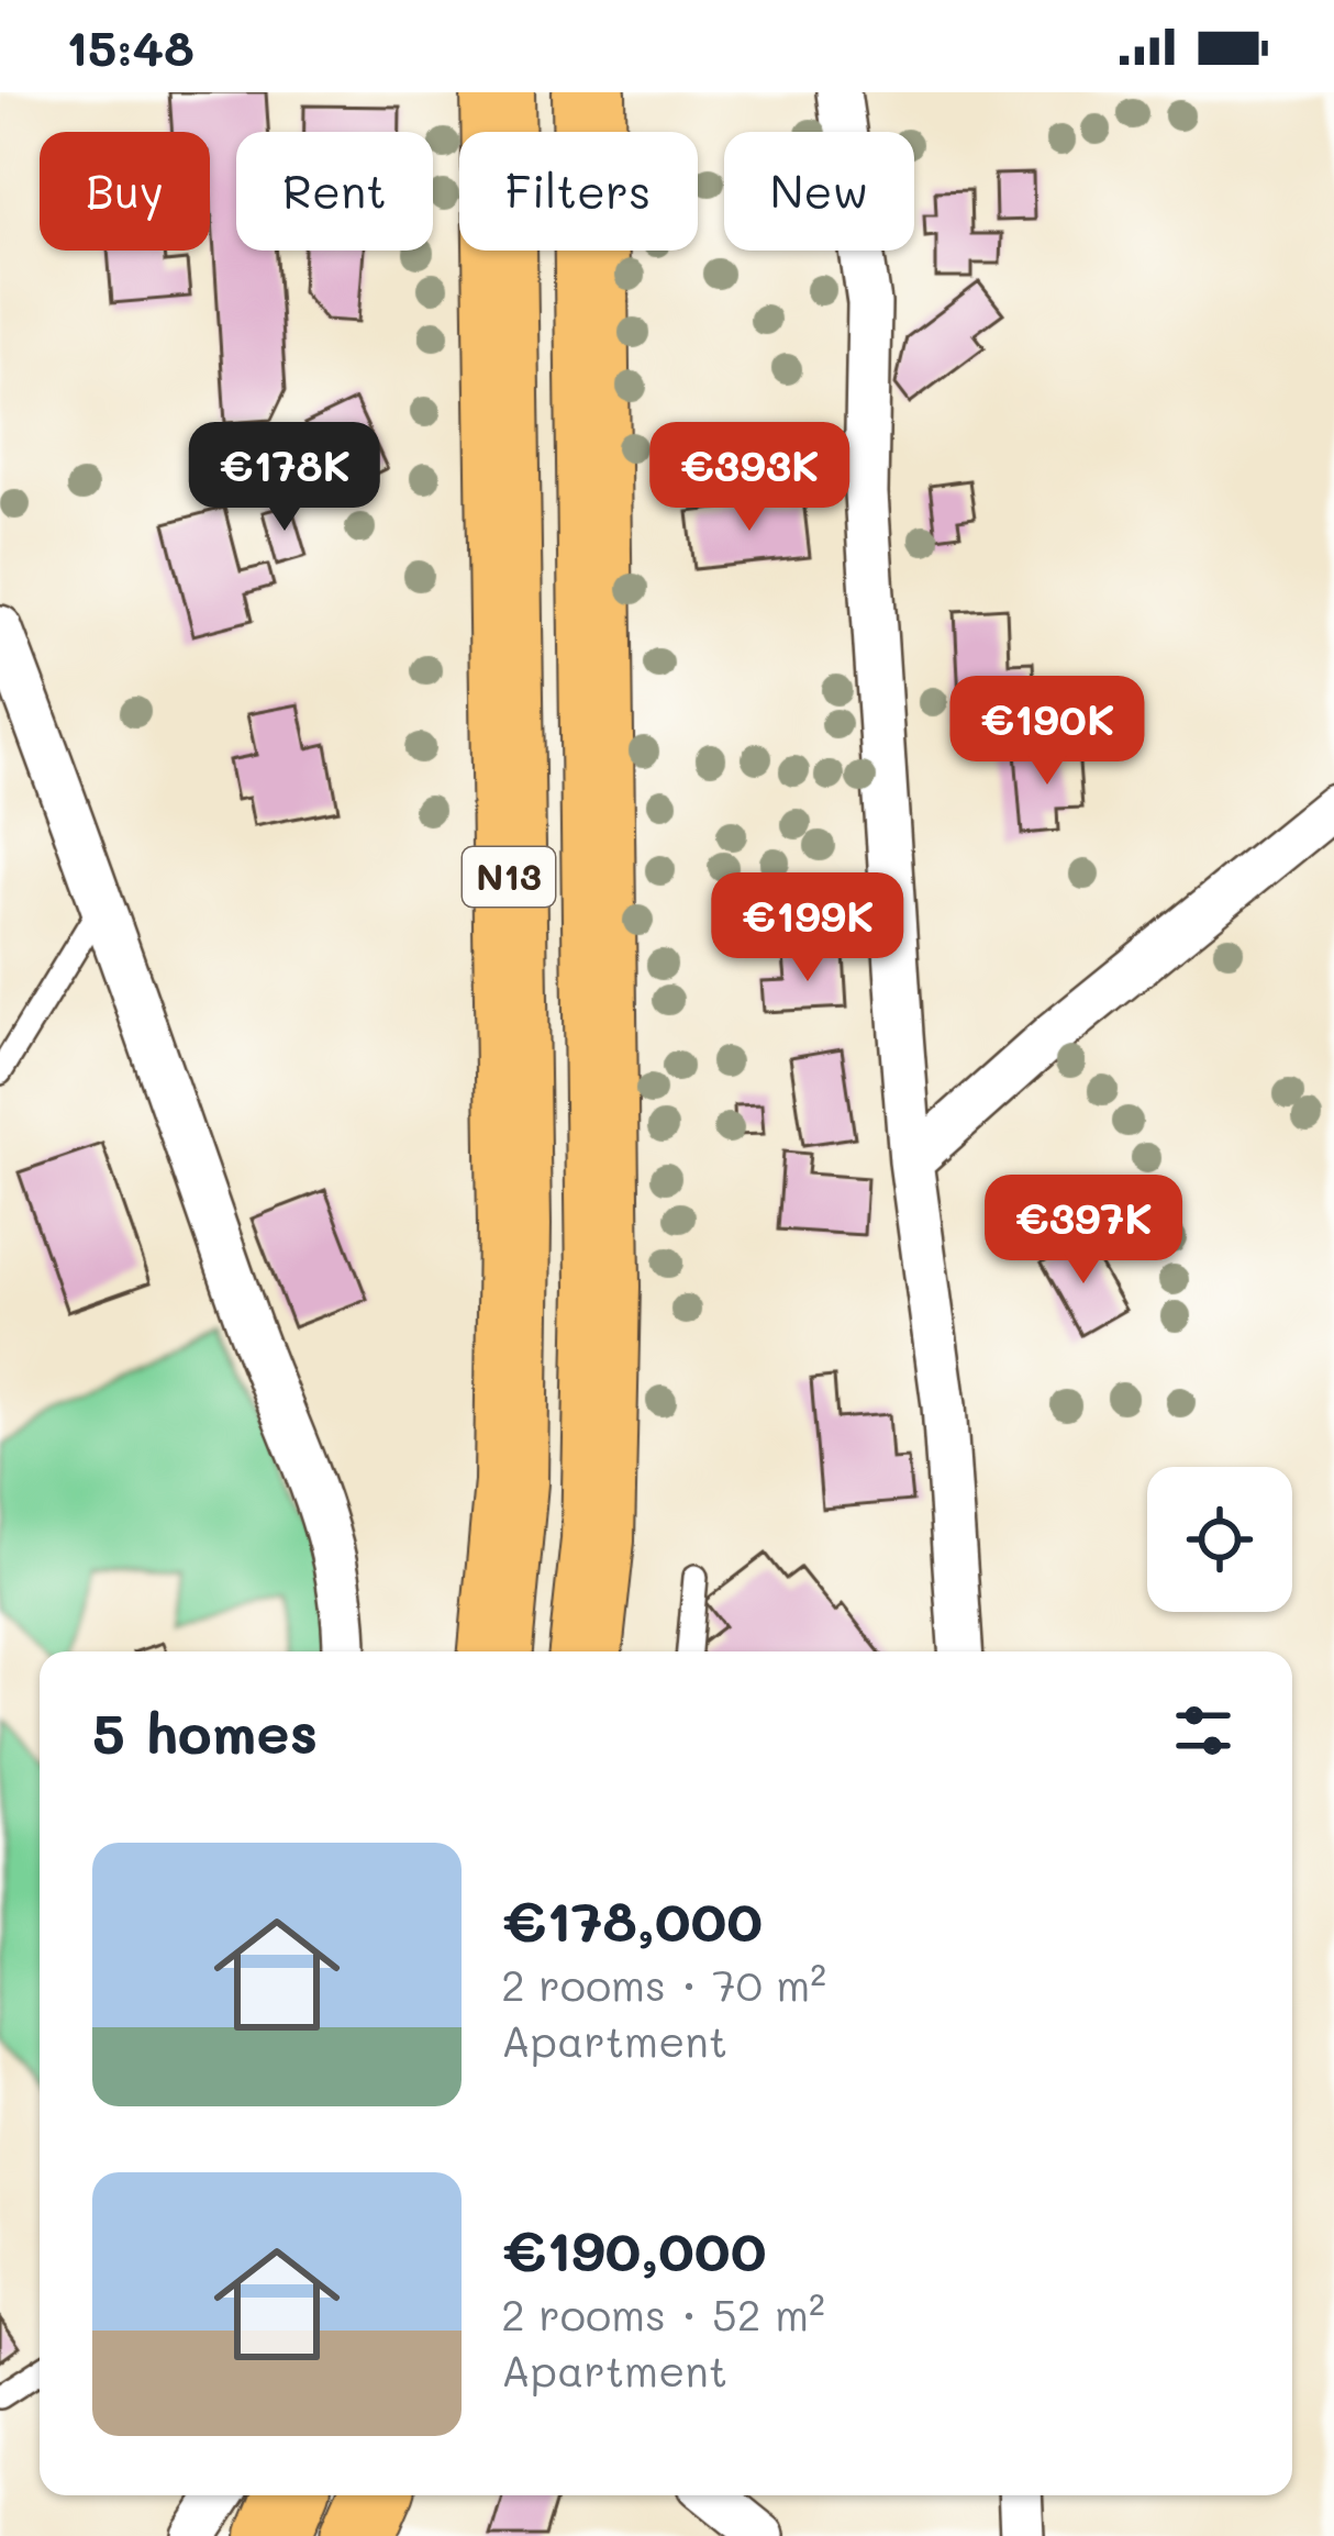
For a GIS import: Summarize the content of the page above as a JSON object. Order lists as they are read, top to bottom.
{
  "streets": {
    "highway": ["N13"]
  },
  "page": {
    "status": "15:48",
    "chip": [
      "Buy",
      "Rent",
      "Filters",
      "New"
    ],
    "price": [
      "€178K",
      "€393K",
      "€190K",
      "€199K",
      "€397K"
    ],
    "heading": "5 homes",
    "list": [
      {
        "name": "€178,000",
        "note": "2 rooms · 70 m² · Apartment"
      },
      {
        "name": "€190,000",
        "note": "2 rooms · 52 m² · Apartment"
      }
    ]
  }
}
